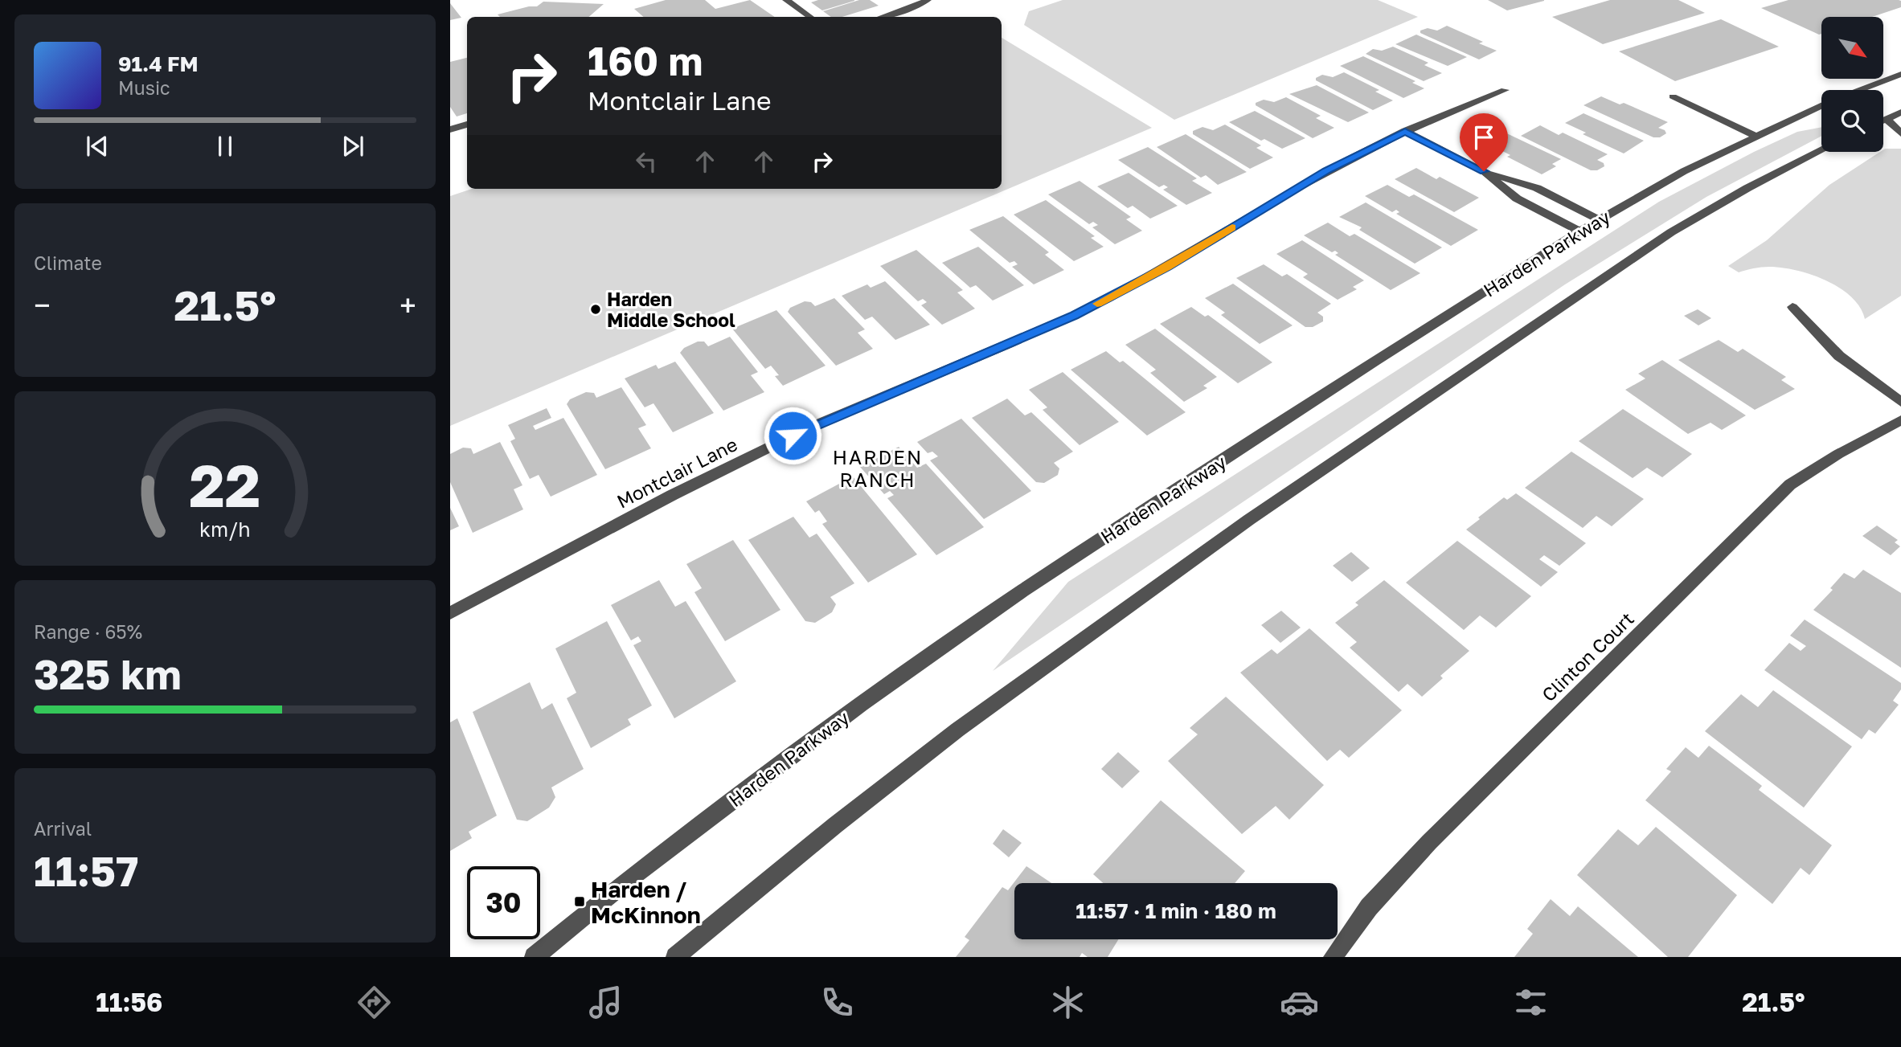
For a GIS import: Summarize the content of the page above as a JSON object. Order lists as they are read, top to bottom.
{
  "streets": {
    "street": ["Harden Parkway", "Montclair Lane", "Clinton Court"]
  },
  "districts": ["HARDEN RANCH"],
  "places": {
    "other": ["Harden Middle School"],
    "transit": ["Harden / McKinnon"]
  },
  "north": "bottom right",
  "page": {
    "turn": ["160 m", "Montclair Lane"],
    "song": ["91.4 FM", "Music"],
    "tile": [
      "Climate",
      ["Range · 65%", "325 km"],
      ["Arrival", "11:57"]
    ],
    "heat": ["−", "21.5°", "+"],
    "limit": "30",
    "trip": "11:57 · 1 min · 180 m",
    "tabs": ["11:56", "21.5°"],
    "gauge": ["22", "km/h"]
  }
}
